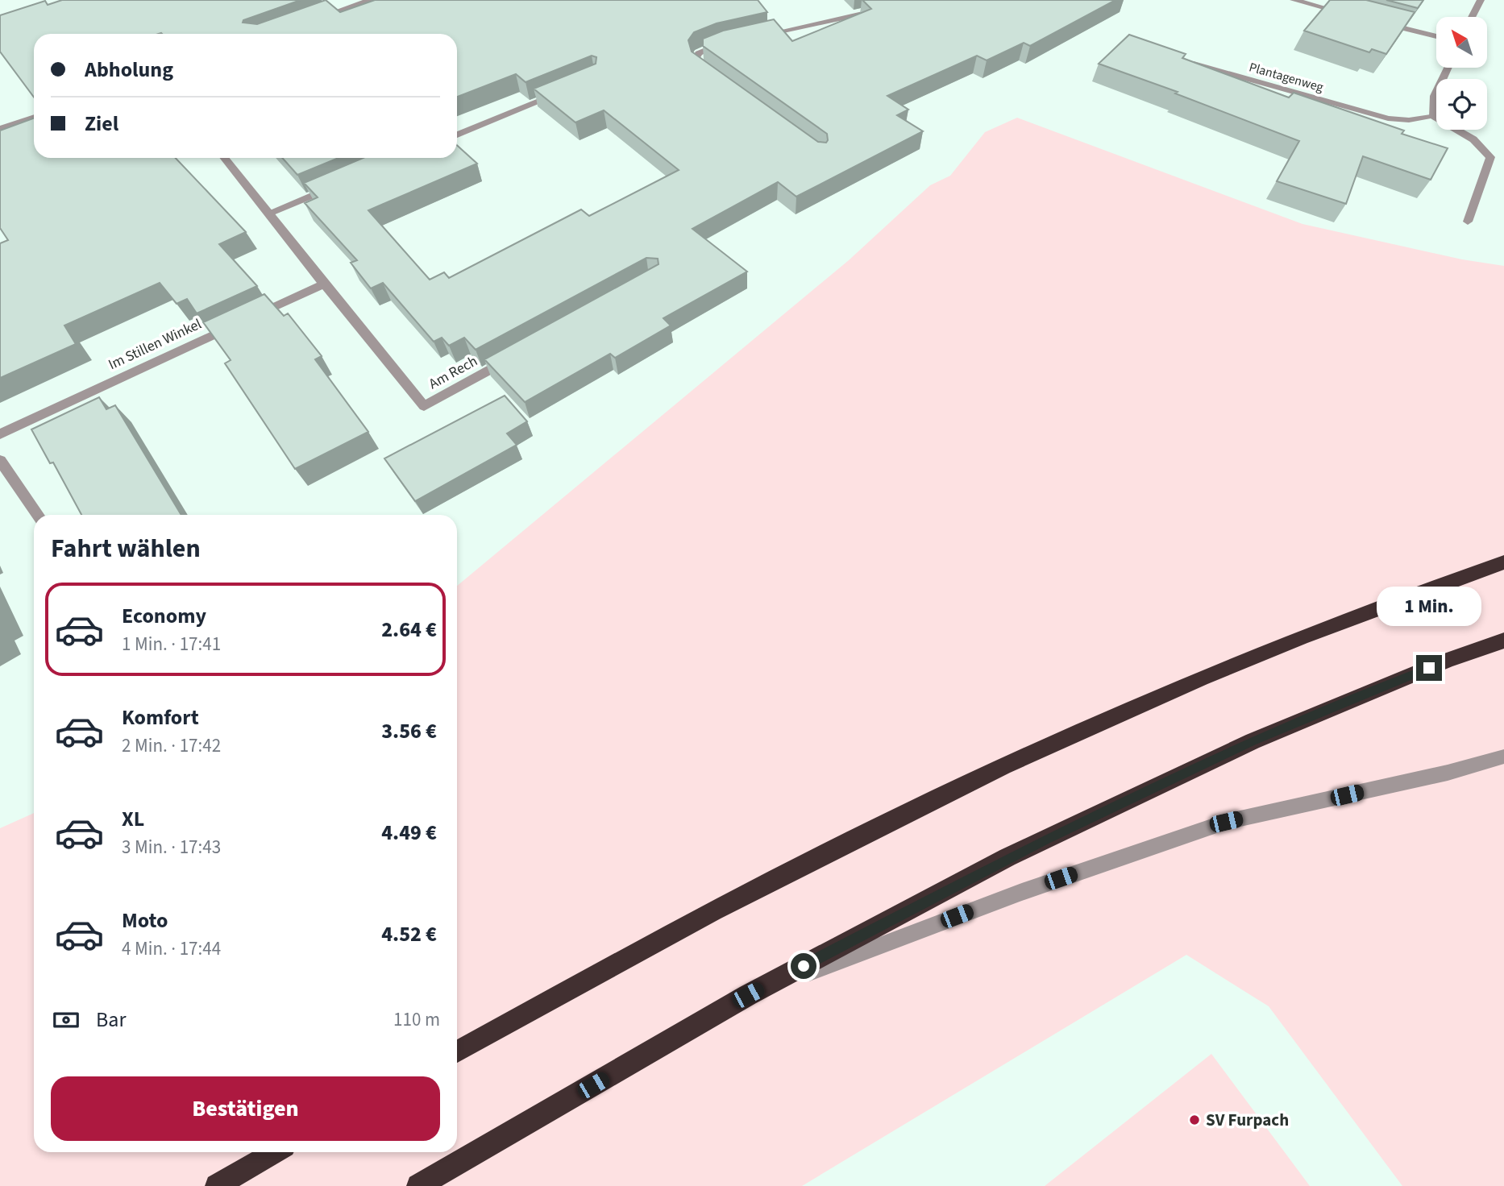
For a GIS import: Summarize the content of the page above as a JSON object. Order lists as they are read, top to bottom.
{
  "streets": {
    "street": ["Plantagenweg", "Im Stillen Winkel", "Am Rech"]
  },
  "crossings": [
    ["Im Stillen Winkel", "Am Rech"]
  ],
  "places": ["SV Furpach"],
  "north": "top left",
  "page": {
    "banner": ["Abholung", "Ziel"],
    "heading": "Fahrt wählen",
    "list": [
      {
        "name": "Economy",
        "note": "1 Min. · 17:41",
        "value": "2.64 €"
      },
      {
        "name": "Komfort",
        "note": "2 Min. · 17:42",
        "value": "3.56 €"
      },
      {
        "name": "XL",
        "note": "3 Min. · 17:43",
        "value": "4.49 €"
      },
      {
        "name": "Moto",
        "note": "4 Min. · 17:44",
        "value": "4.52 €"
      }
    ],
    "bubble": "1 Min.",
    "pay": ["Bar", "110 m"],
    "buttons": "Bestätigen"
  }
}
